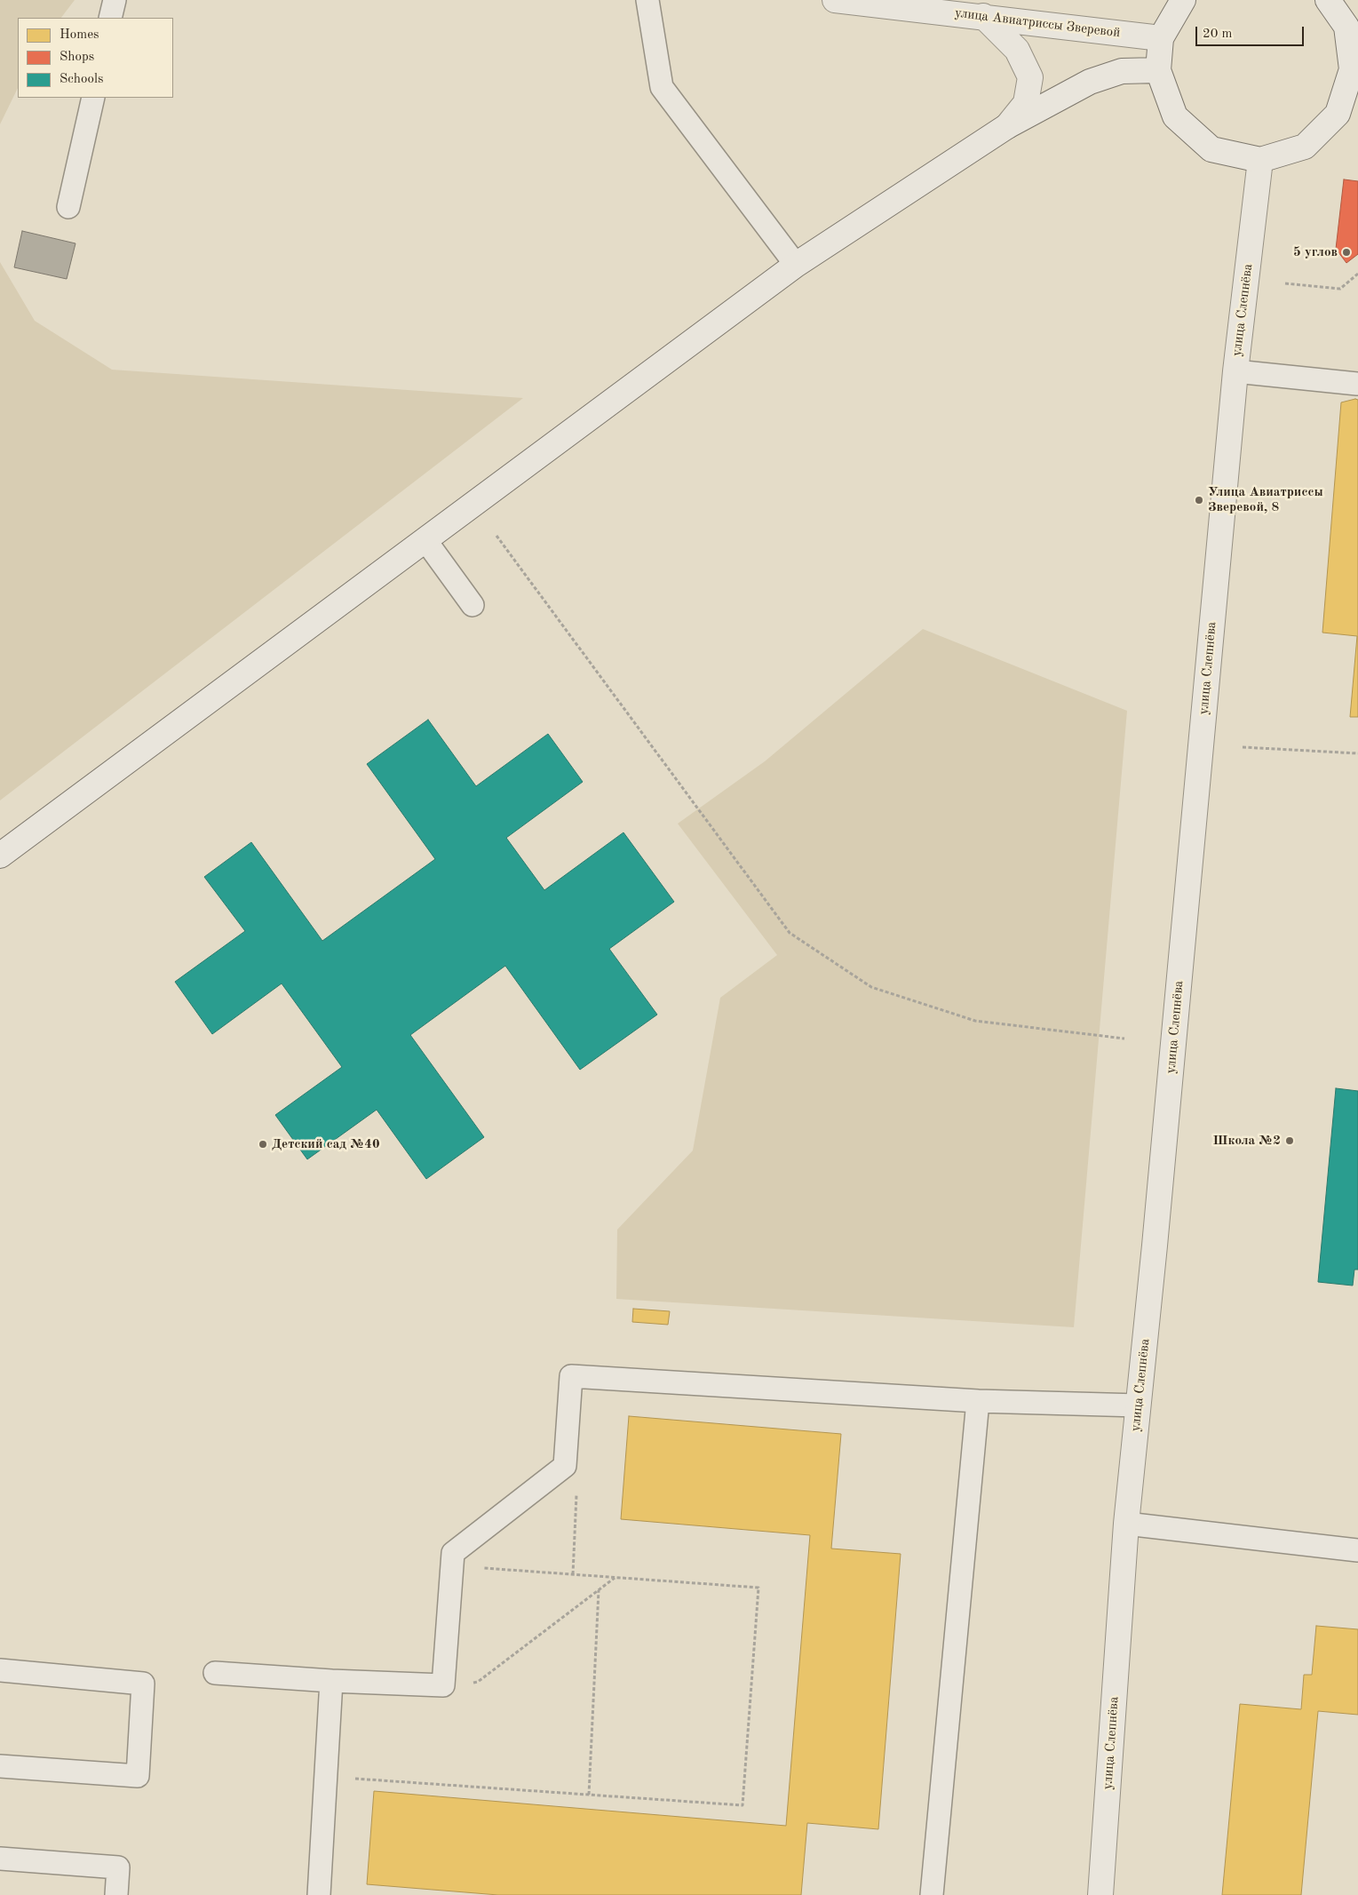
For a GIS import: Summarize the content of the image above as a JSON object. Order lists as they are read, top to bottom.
{
  "streets": {
    "street": ["улица Авиатриссы Зверевой", "улица Слепнёва"]
  },
  "places": [
    "5 углов",
    "Улица Авиатриссы Зверевой, 8",
    "Школа №2",
    "Детский сад №40"
  ],
  "legend": ["Homes", "Shops", "Schools"],
  "scale_bar": "20 m"
}
